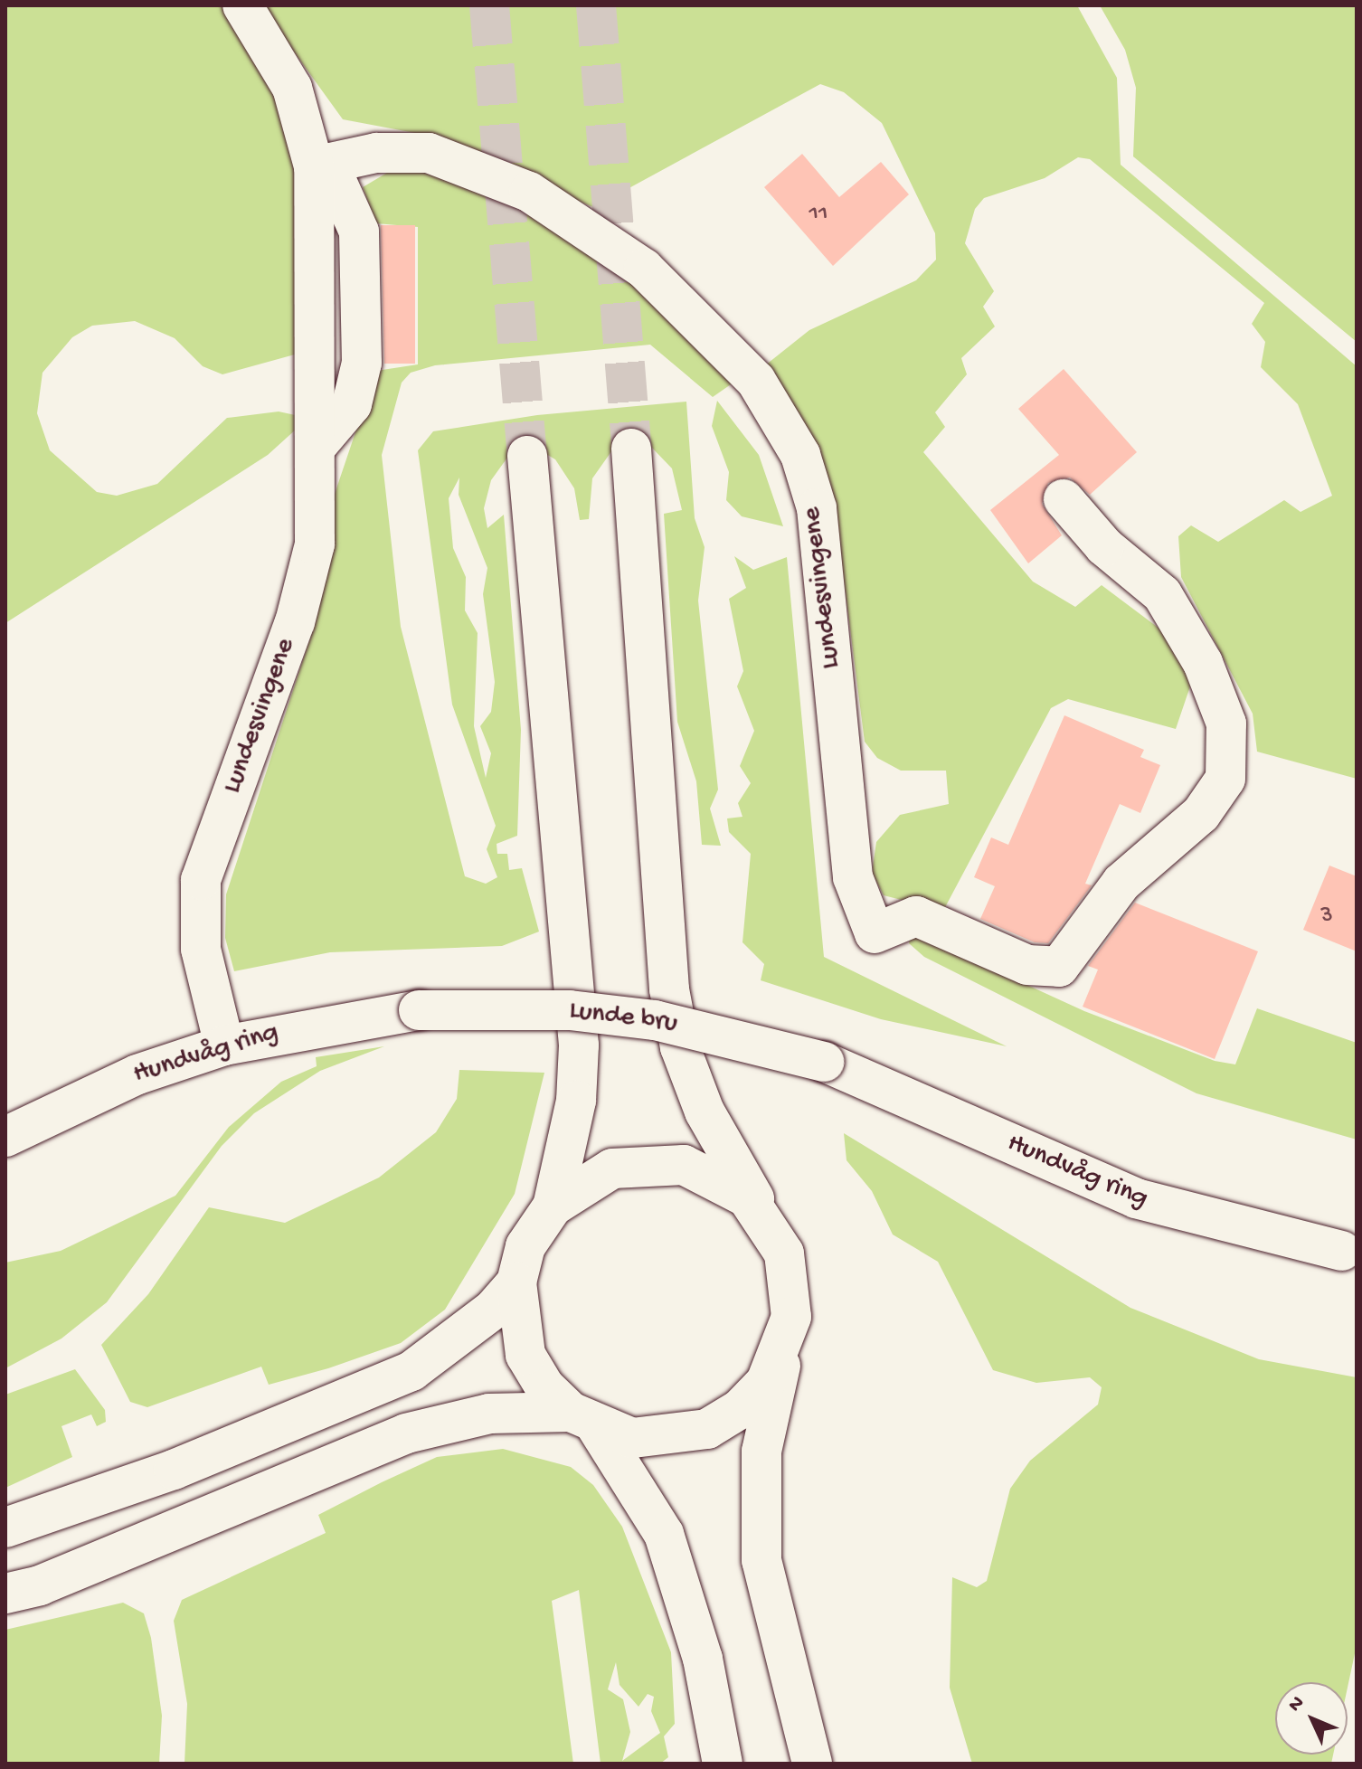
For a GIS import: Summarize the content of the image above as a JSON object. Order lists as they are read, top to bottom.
{
  "streets": {
    "main road": ["Lundesvingene", "Lunde bru", "Hundvåg ring"]
  },
  "crossings": [
    ["Lundesvingene", "Hundvåg ring"],
    ["Lunde bru", "Hundvåg ring"]
  ],
  "house_numbers": ["11", "3"],
  "north": "top left"
}
